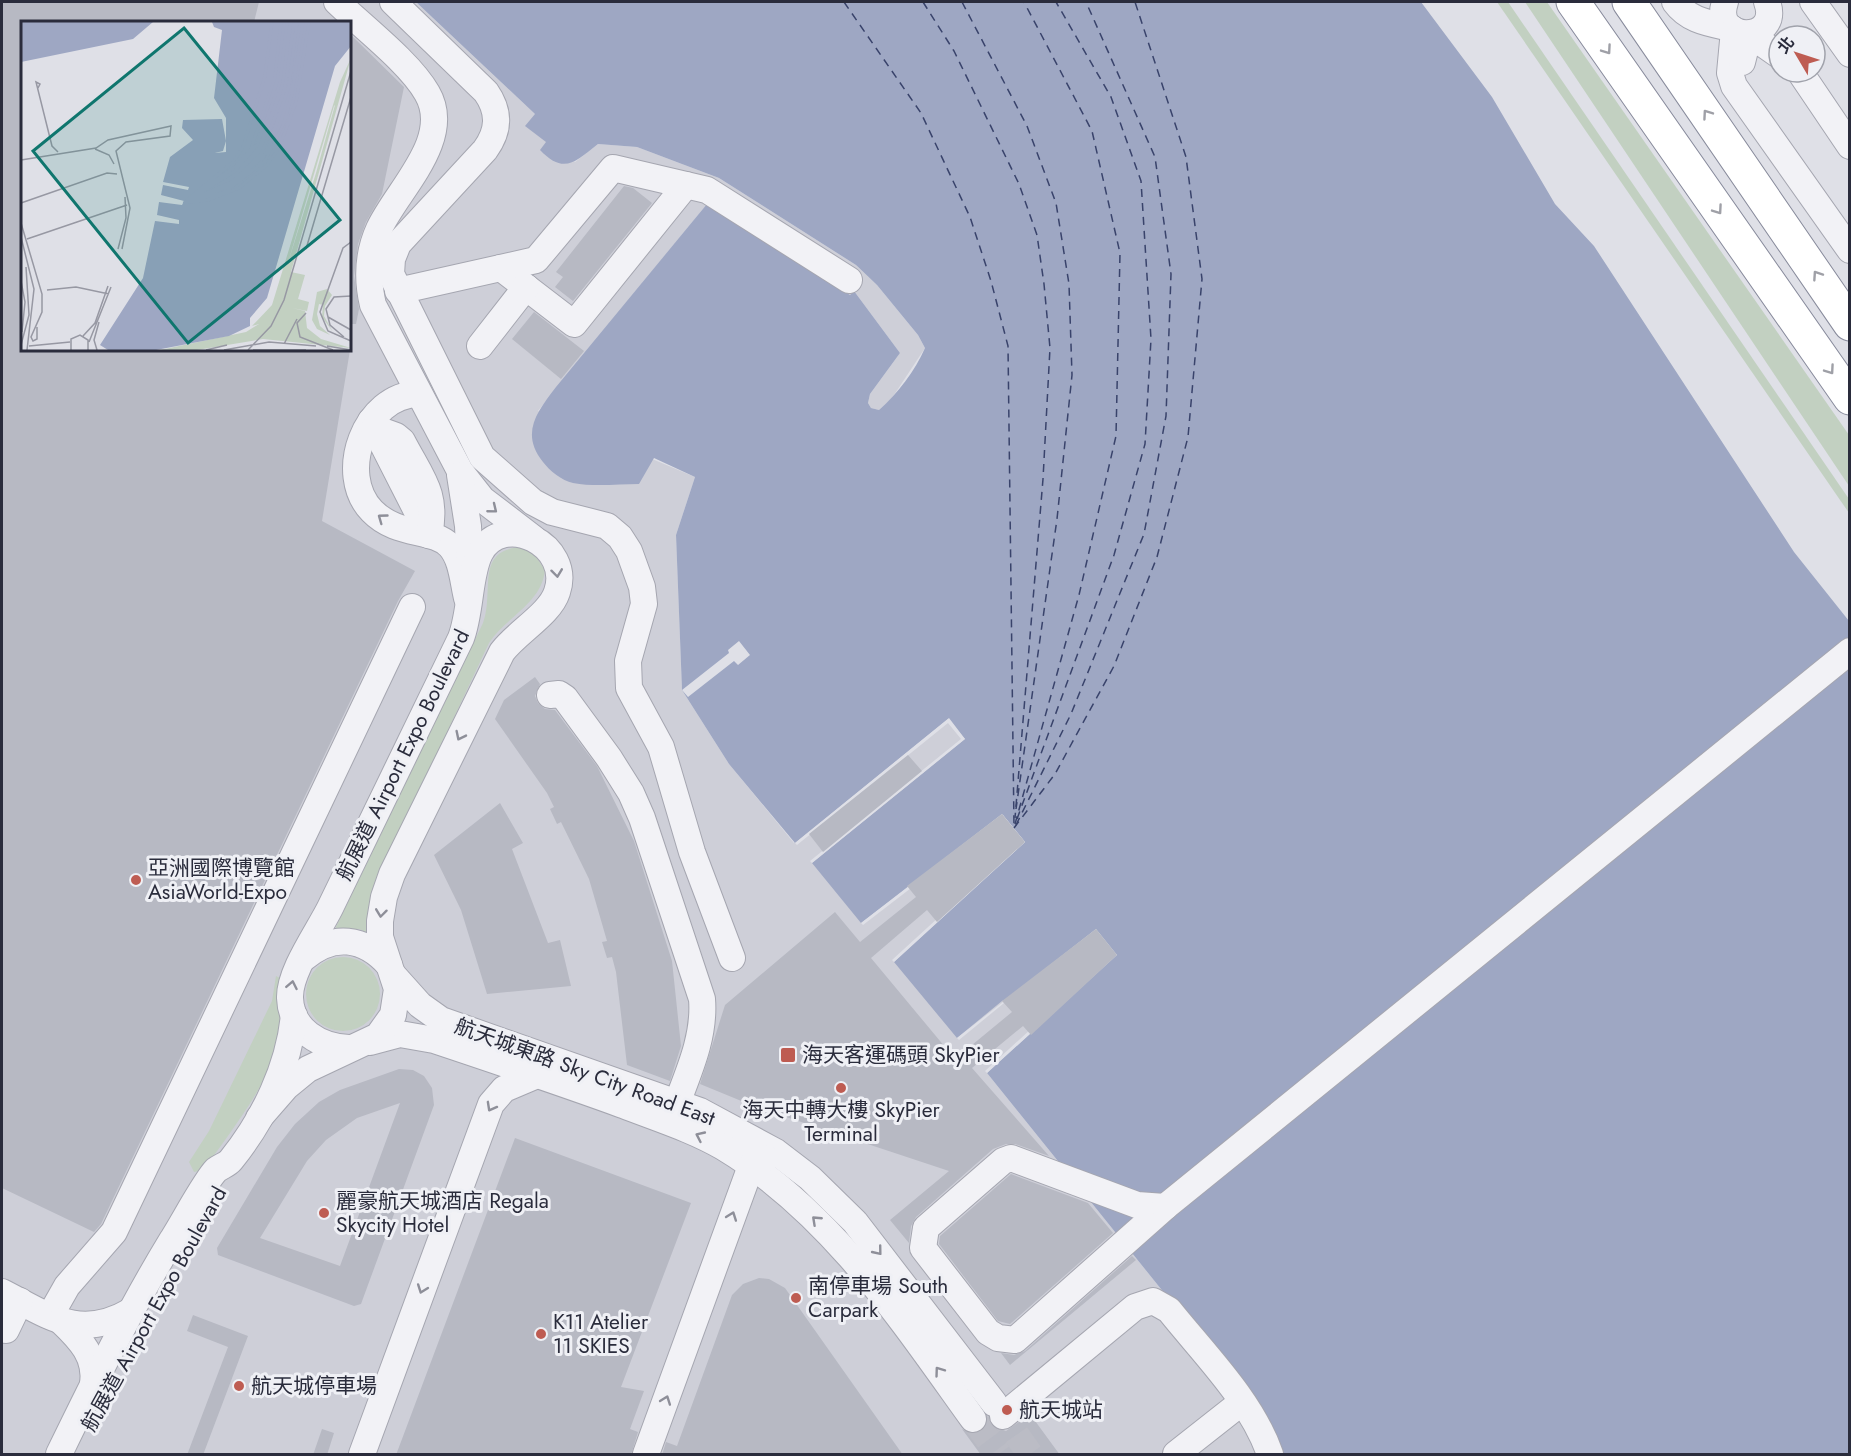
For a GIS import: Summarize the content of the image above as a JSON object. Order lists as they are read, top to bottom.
{
  "streets": {
    "street": ["航展道 Airport Expo Boulevard", "航天城東路 Sky City Road East"]
  },
  "crossings": [
    ["航展道 Airport Expo Boulevard", "航天城東路 Sky City Road East"]
  ],
  "places": {
    "other": [
      "亞洲國際博覽館 AsiaWorld-Expo",
      "海天中轉大樓 SkyPier Terminal",
      "麗豪航天城酒店 Regala Skycity Hotel",
      "南停車場 South Carpark",
      "K11 Atelier 11 SKIES",
      "航天城停車場",
      "航天城站"
    ],
    "transit": ["海天客運碼頭 SkyPier"]
  },
  "north": "top left"
}
